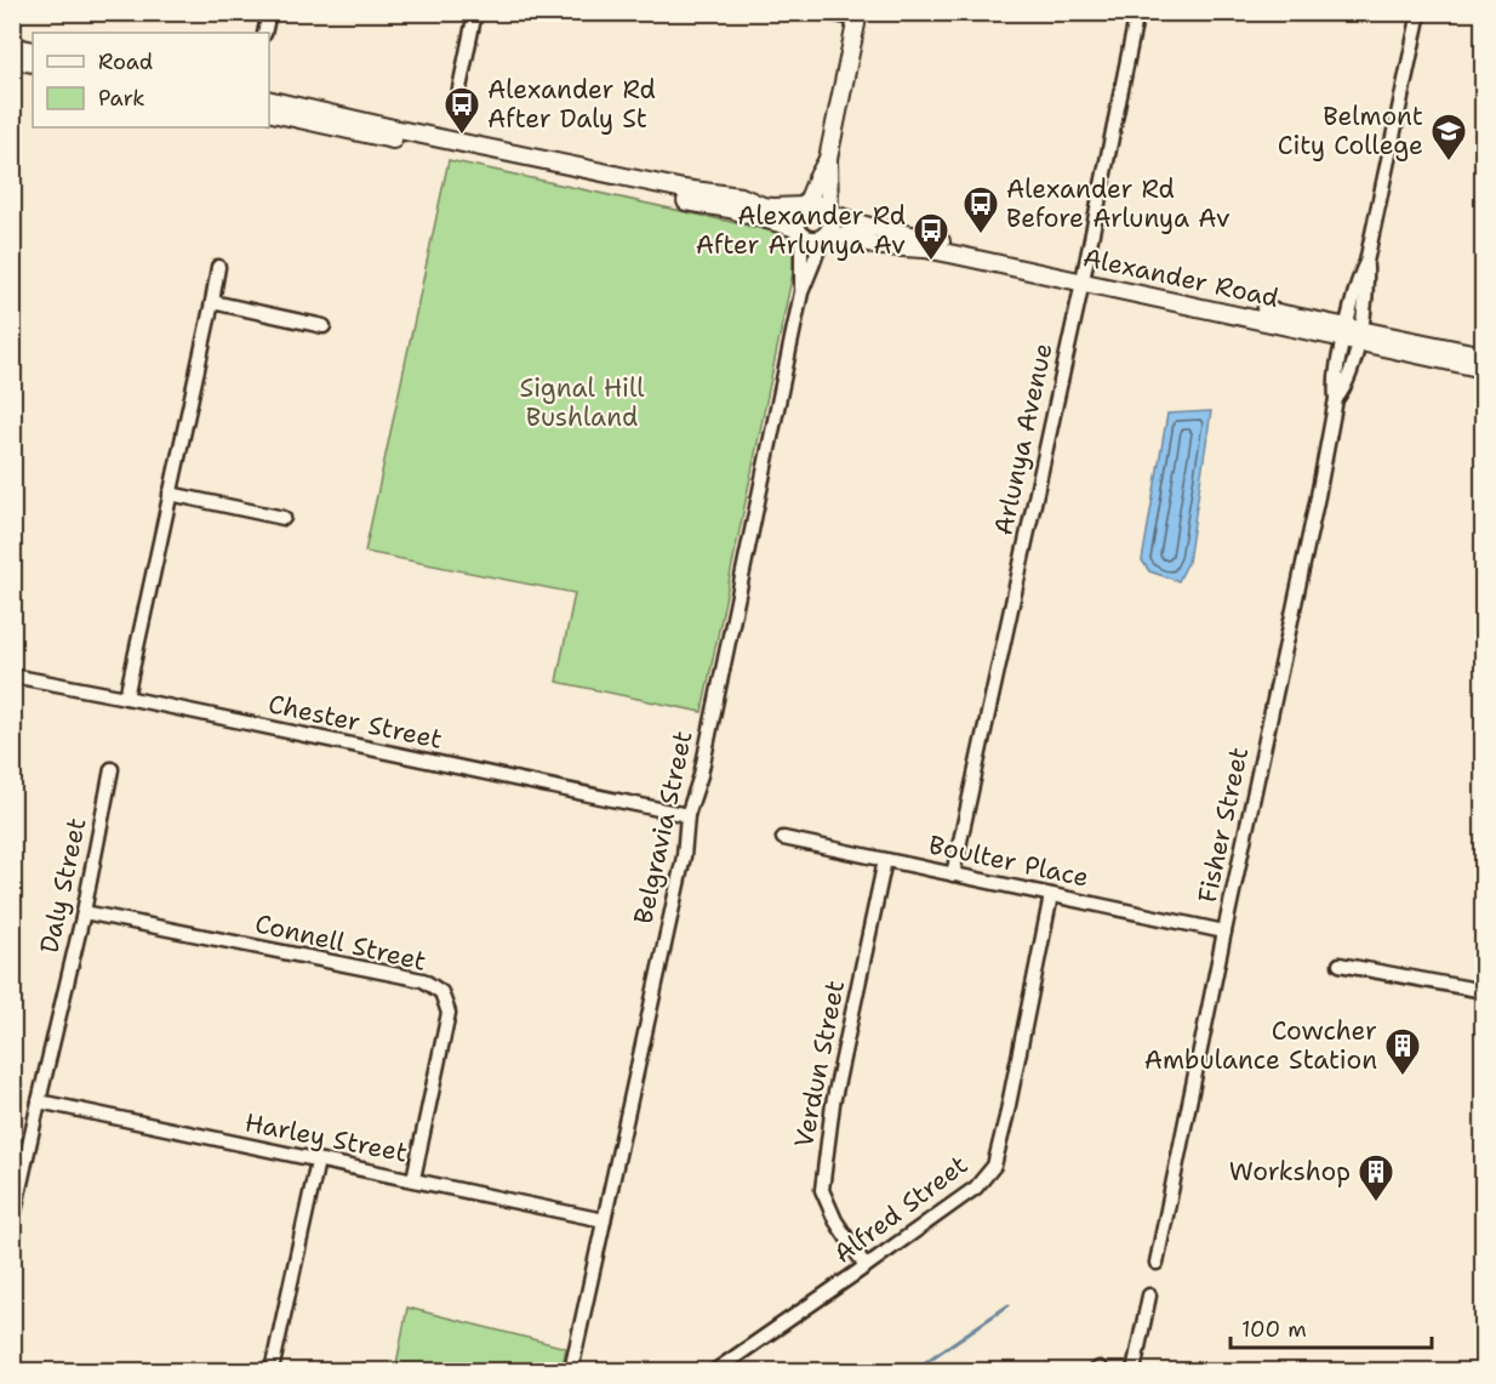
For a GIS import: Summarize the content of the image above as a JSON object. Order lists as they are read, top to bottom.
{
  "streets": {
    "main road": ["Alexander Road"],
    "street": [
      "Arlunya Avenue",
      "Chester Street",
      "Fisher Street",
      "Belgravia Street",
      "Boulter Place",
      "Daly Street",
      "Connell Street",
      "Verdun Street",
      "Harley Street",
      "Alfred Street"
    ]
  },
  "crossings": [
    ["Alexander Road", "Arlunya Avenue"],
    ["Alexander Road", "Fisher Street"],
    ["Alexander Road", "Belgravia Street"],
    ["Arlunya Avenue", "Boulter Place"],
    ["Chester Street", "Belgravia Street"],
    ["Fisher Street", "Boulter Place"],
    ["Belgravia Street", "Harley Street"],
    ["Boulter Place", "Verdun Street"],
    ["Boulter Place", "Alfred Street"],
    ["Daly Street", "Connell Street"],
    ["Daly Street", "Harley Street"],
    ["Connell Street", "Harley Street"],
    ["Verdun Street", "Alfred Street"]
  ],
  "parks": ["Signal Hill Bushland"],
  "places": {
    "bus stop": ["Alexander Rd After Daly St", "Alexander Rd Before Arlunya Av", "Alexander Rd After Arlunya Av"],
    "school or university": ["Belmont City College"],
    "building": ["Cowcher Ambulance Station", "Workshop"]
  },
  "legend": ["Road", "Park"],
  "scale_bar": "100 m"
}
